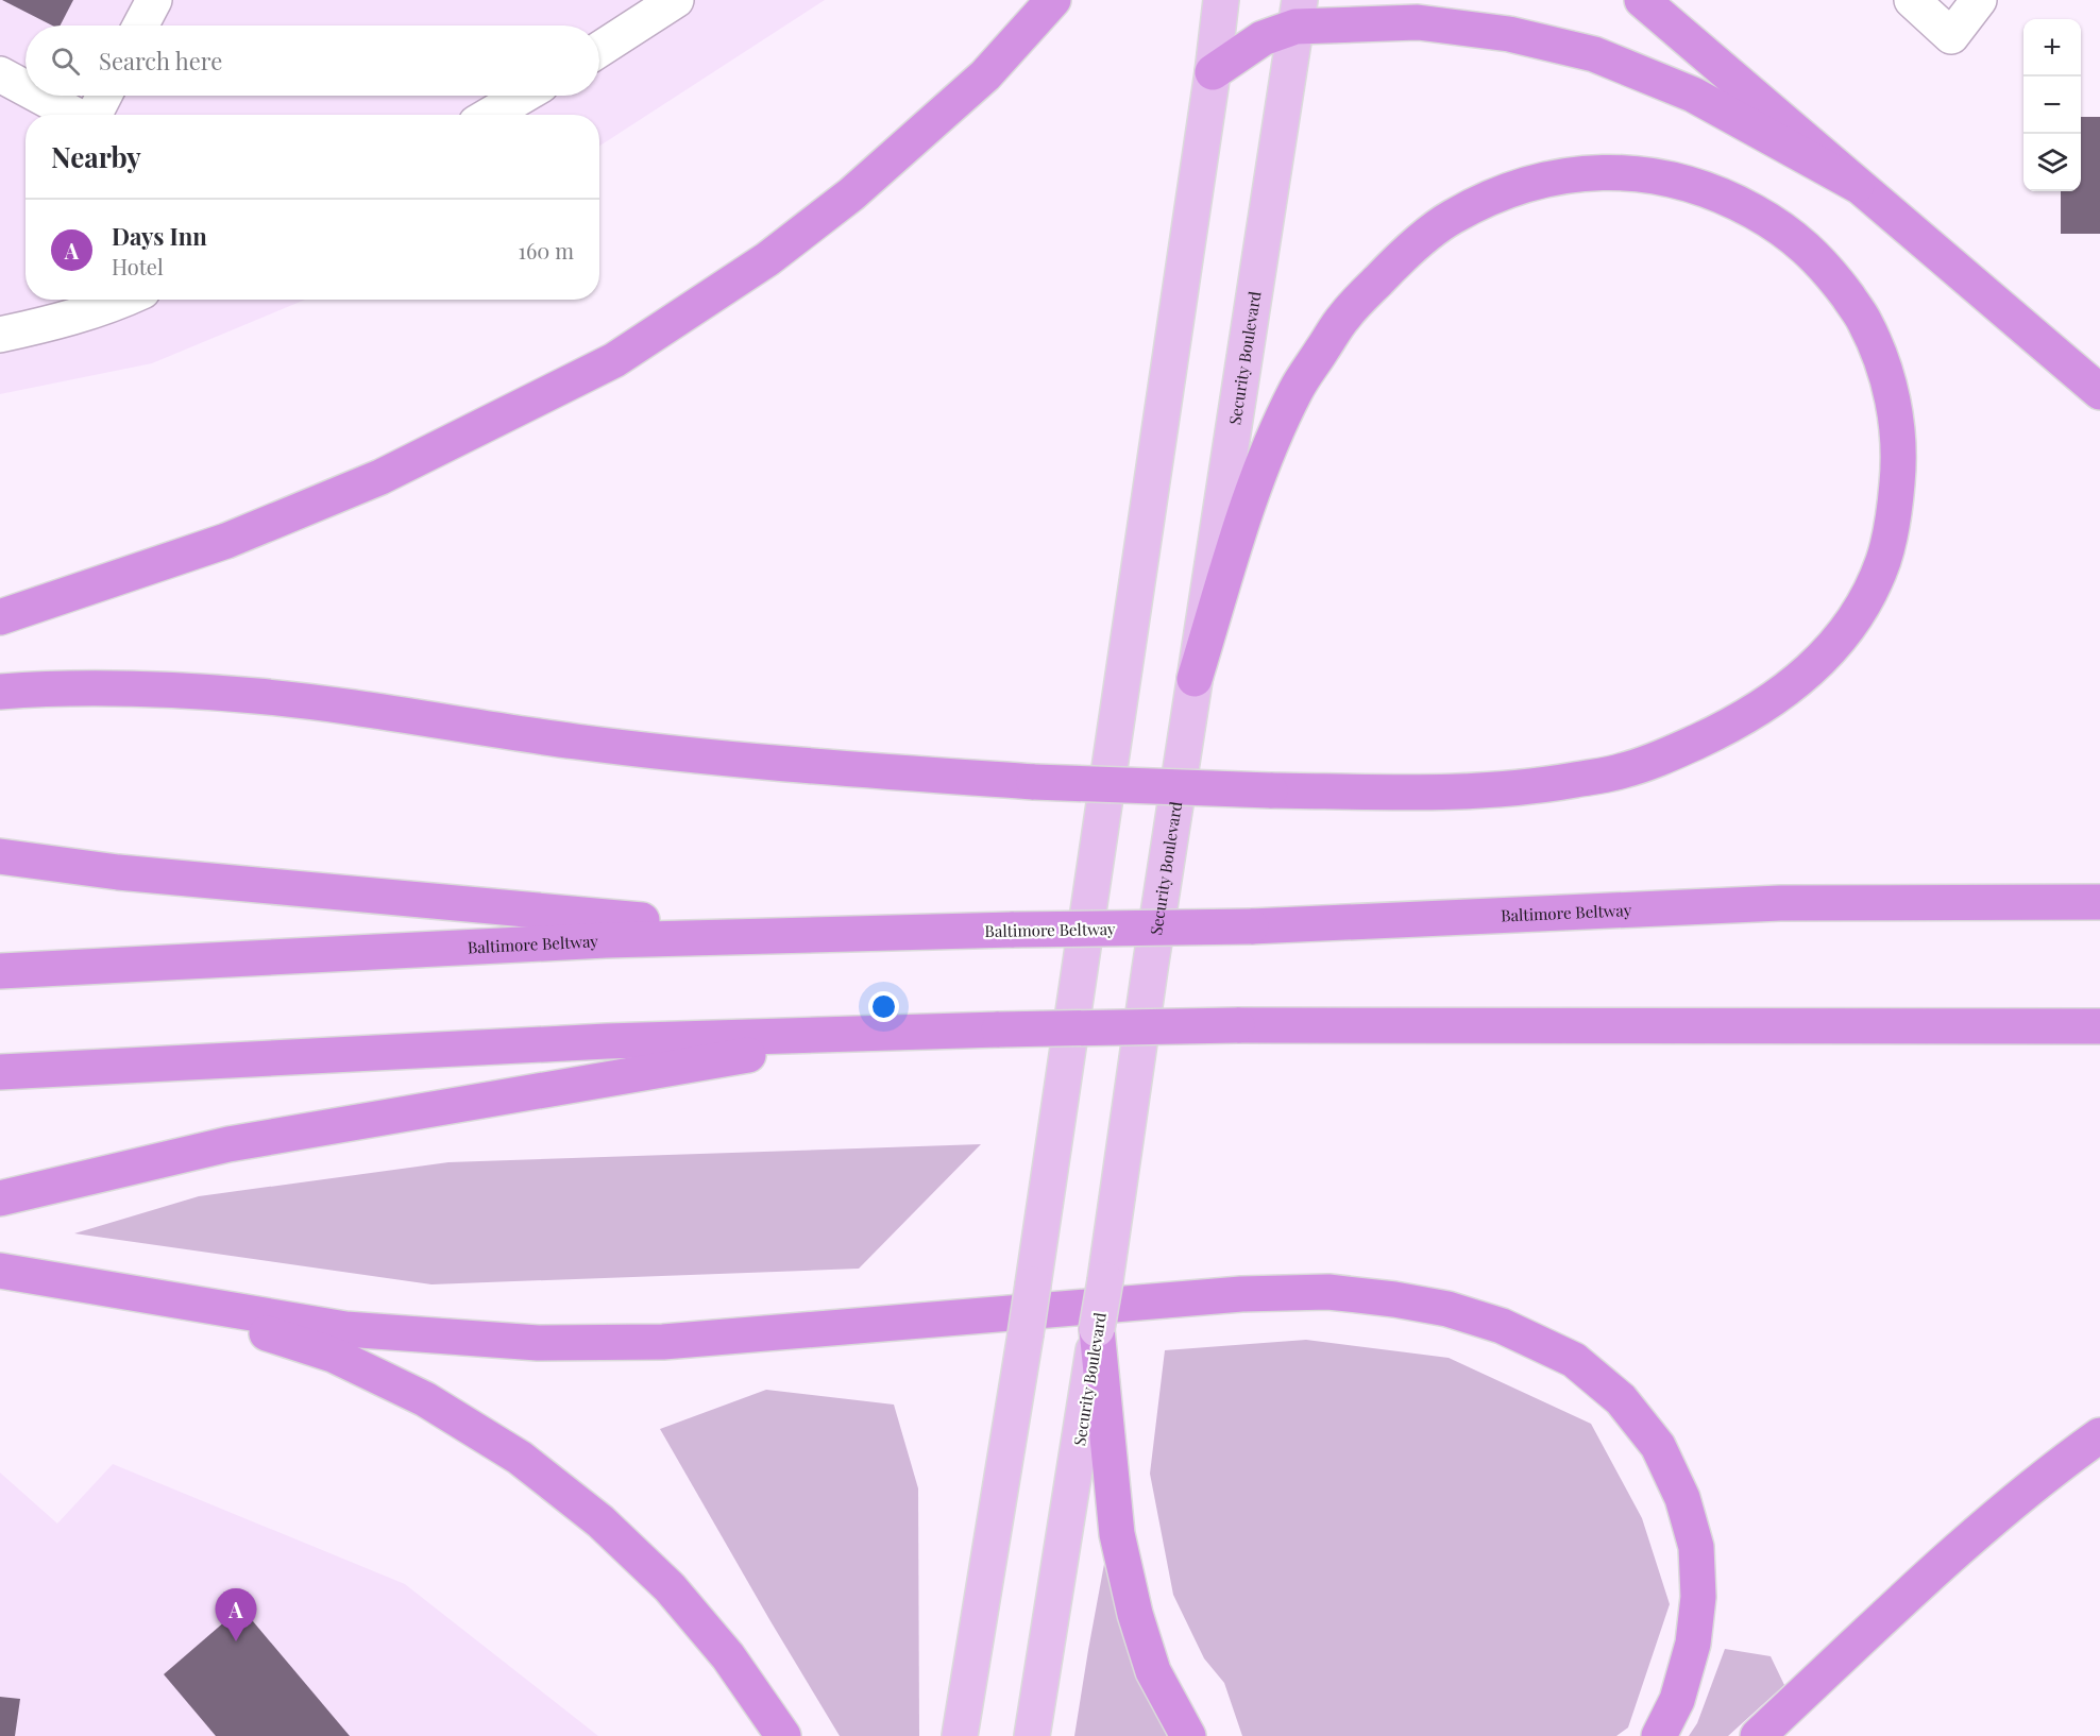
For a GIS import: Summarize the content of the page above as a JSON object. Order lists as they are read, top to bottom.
{
  "streets": {
    "highway": ["Baltimore Beltway"],
    "main road": ["Security Boulevard"]
  },
  "page": {
    "map_buttons": ["+", "−"],
    "search": "Search here",
    "heading": "Nearby",
    "list": [
      {
        "mark": "A",
        "name": "Days Inn",
        "note": "Hotel",
        "value": "160 m"
      }
    ],
    "pins": "A"
  }
}
